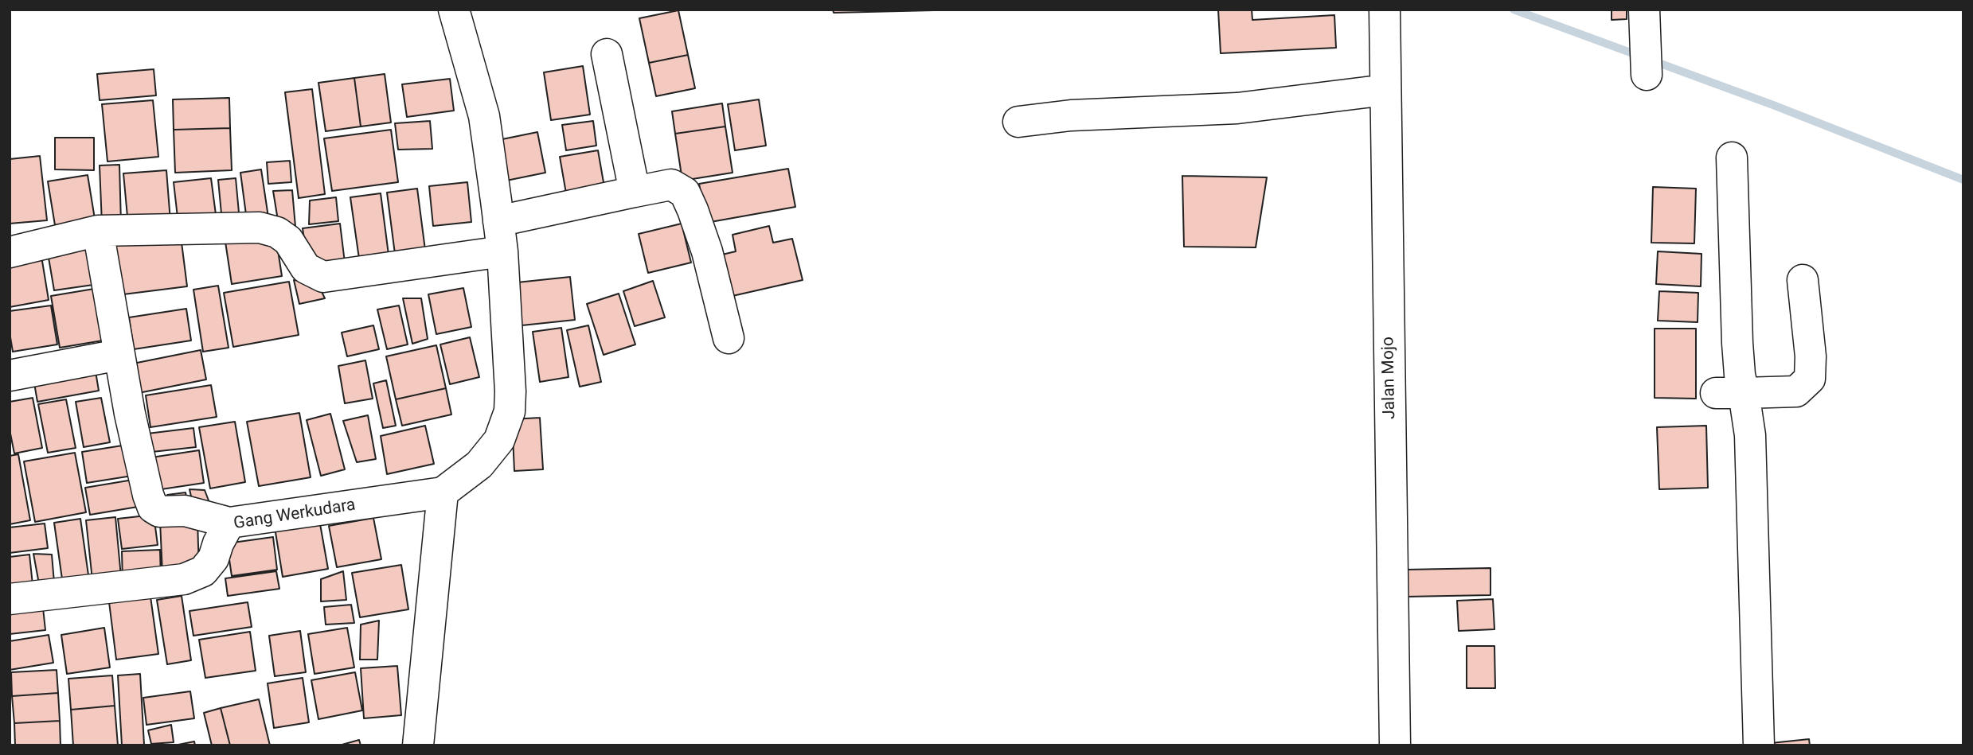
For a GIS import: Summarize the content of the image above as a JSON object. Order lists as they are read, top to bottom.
{
  "streets": {
    "street": ["Jalan Mojo", "Gang Werkudara"]
  }
}
